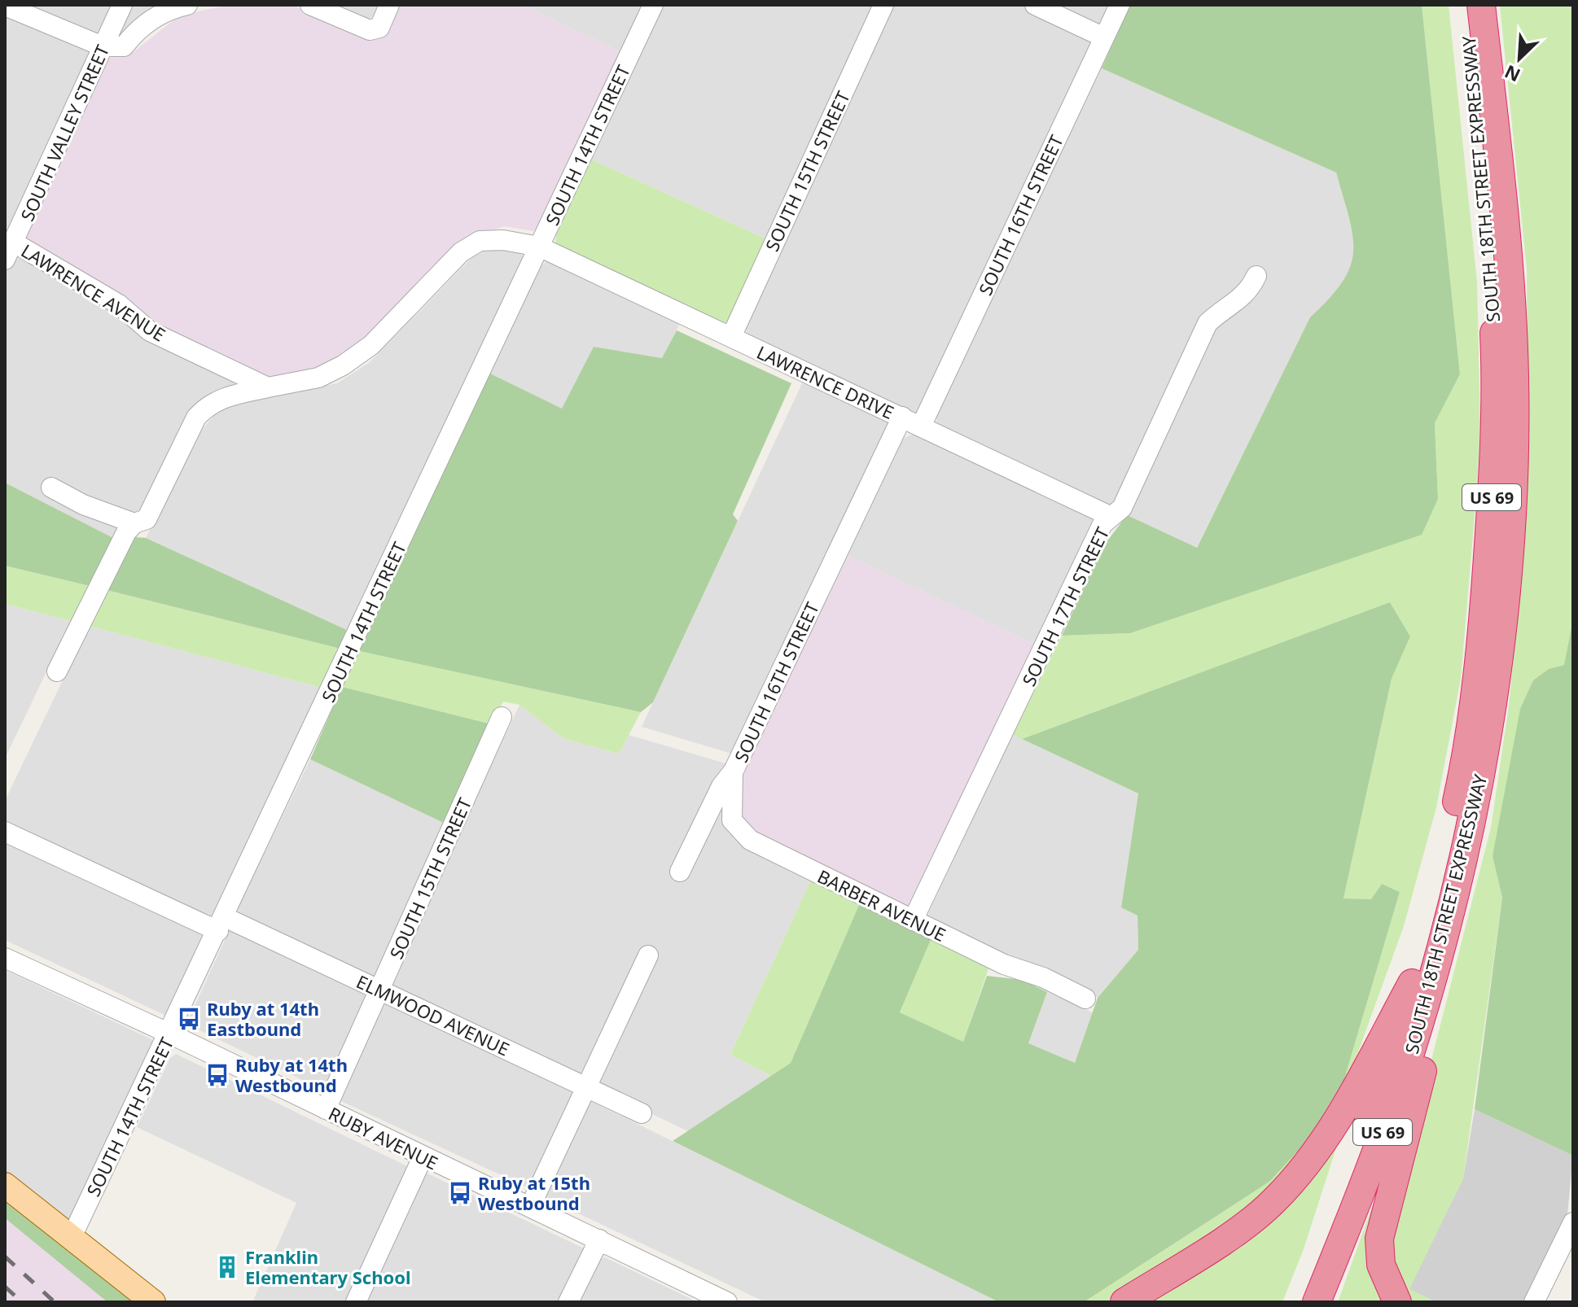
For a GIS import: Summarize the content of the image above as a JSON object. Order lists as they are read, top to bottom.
{
  "streets": {
    "highway": ["SOUTH 18TH STREET EXPRESSWAY", "US 69"],
    "street": [
      "SOUTH VALLEY STREET",
      "SOUTH 14TH STREET",
      "SOUTH 15TH STREET",
      "SOUTH 16TH STREET",
      "LAWRENCE AVENUE",
      "LAWRENCE DRIVE",
      "SOUTH 17TH STREET",
      "BARBER AVENUE",
      "ELMWOOD AVENUE",
      "RUBY AVENUE"
    ]
  },
  "crossings": [
    ["SOUTH VALLEY STREET", "LAWRENCE AVENUE"],
    ["SOUTH 14TH STREET", "LAWRENCE DRIVE"],
    ["SOUTH 14TH STREET", "ELMWOOD AVENUE"],
    ["SOUTH 14TH STREET", "RUBY AVENUE"],
    ["SOUTH 15TH STREET", "LAWRENCE DRIVE"],
    ["SOUTH 15TH STREET", "ELMWOOD AVENUE"],
    ["SOUTH 15TH STREET", "RUBY AVENUE"],
    ["SOUTH 16TH STREET", "LAWRENCE DRIVE"],
    ["SOUTH 16TH STREET", "BARBER AVENUE"],
    ["LAWRENCE DRIVE", "SOUTH 17TH STREET"],
    ["SOUTH 17TH STREET", "BARBER AVENUE"]
  ],
  "places": {
    "bus stop": ["Ruby at 14th Eastbound", "Ruby at 14th Westbound", "Ruby at 15th Westbound"],
    "building": ["Franklin Elementary School"]
  },
  "north": "bottom left"
}
